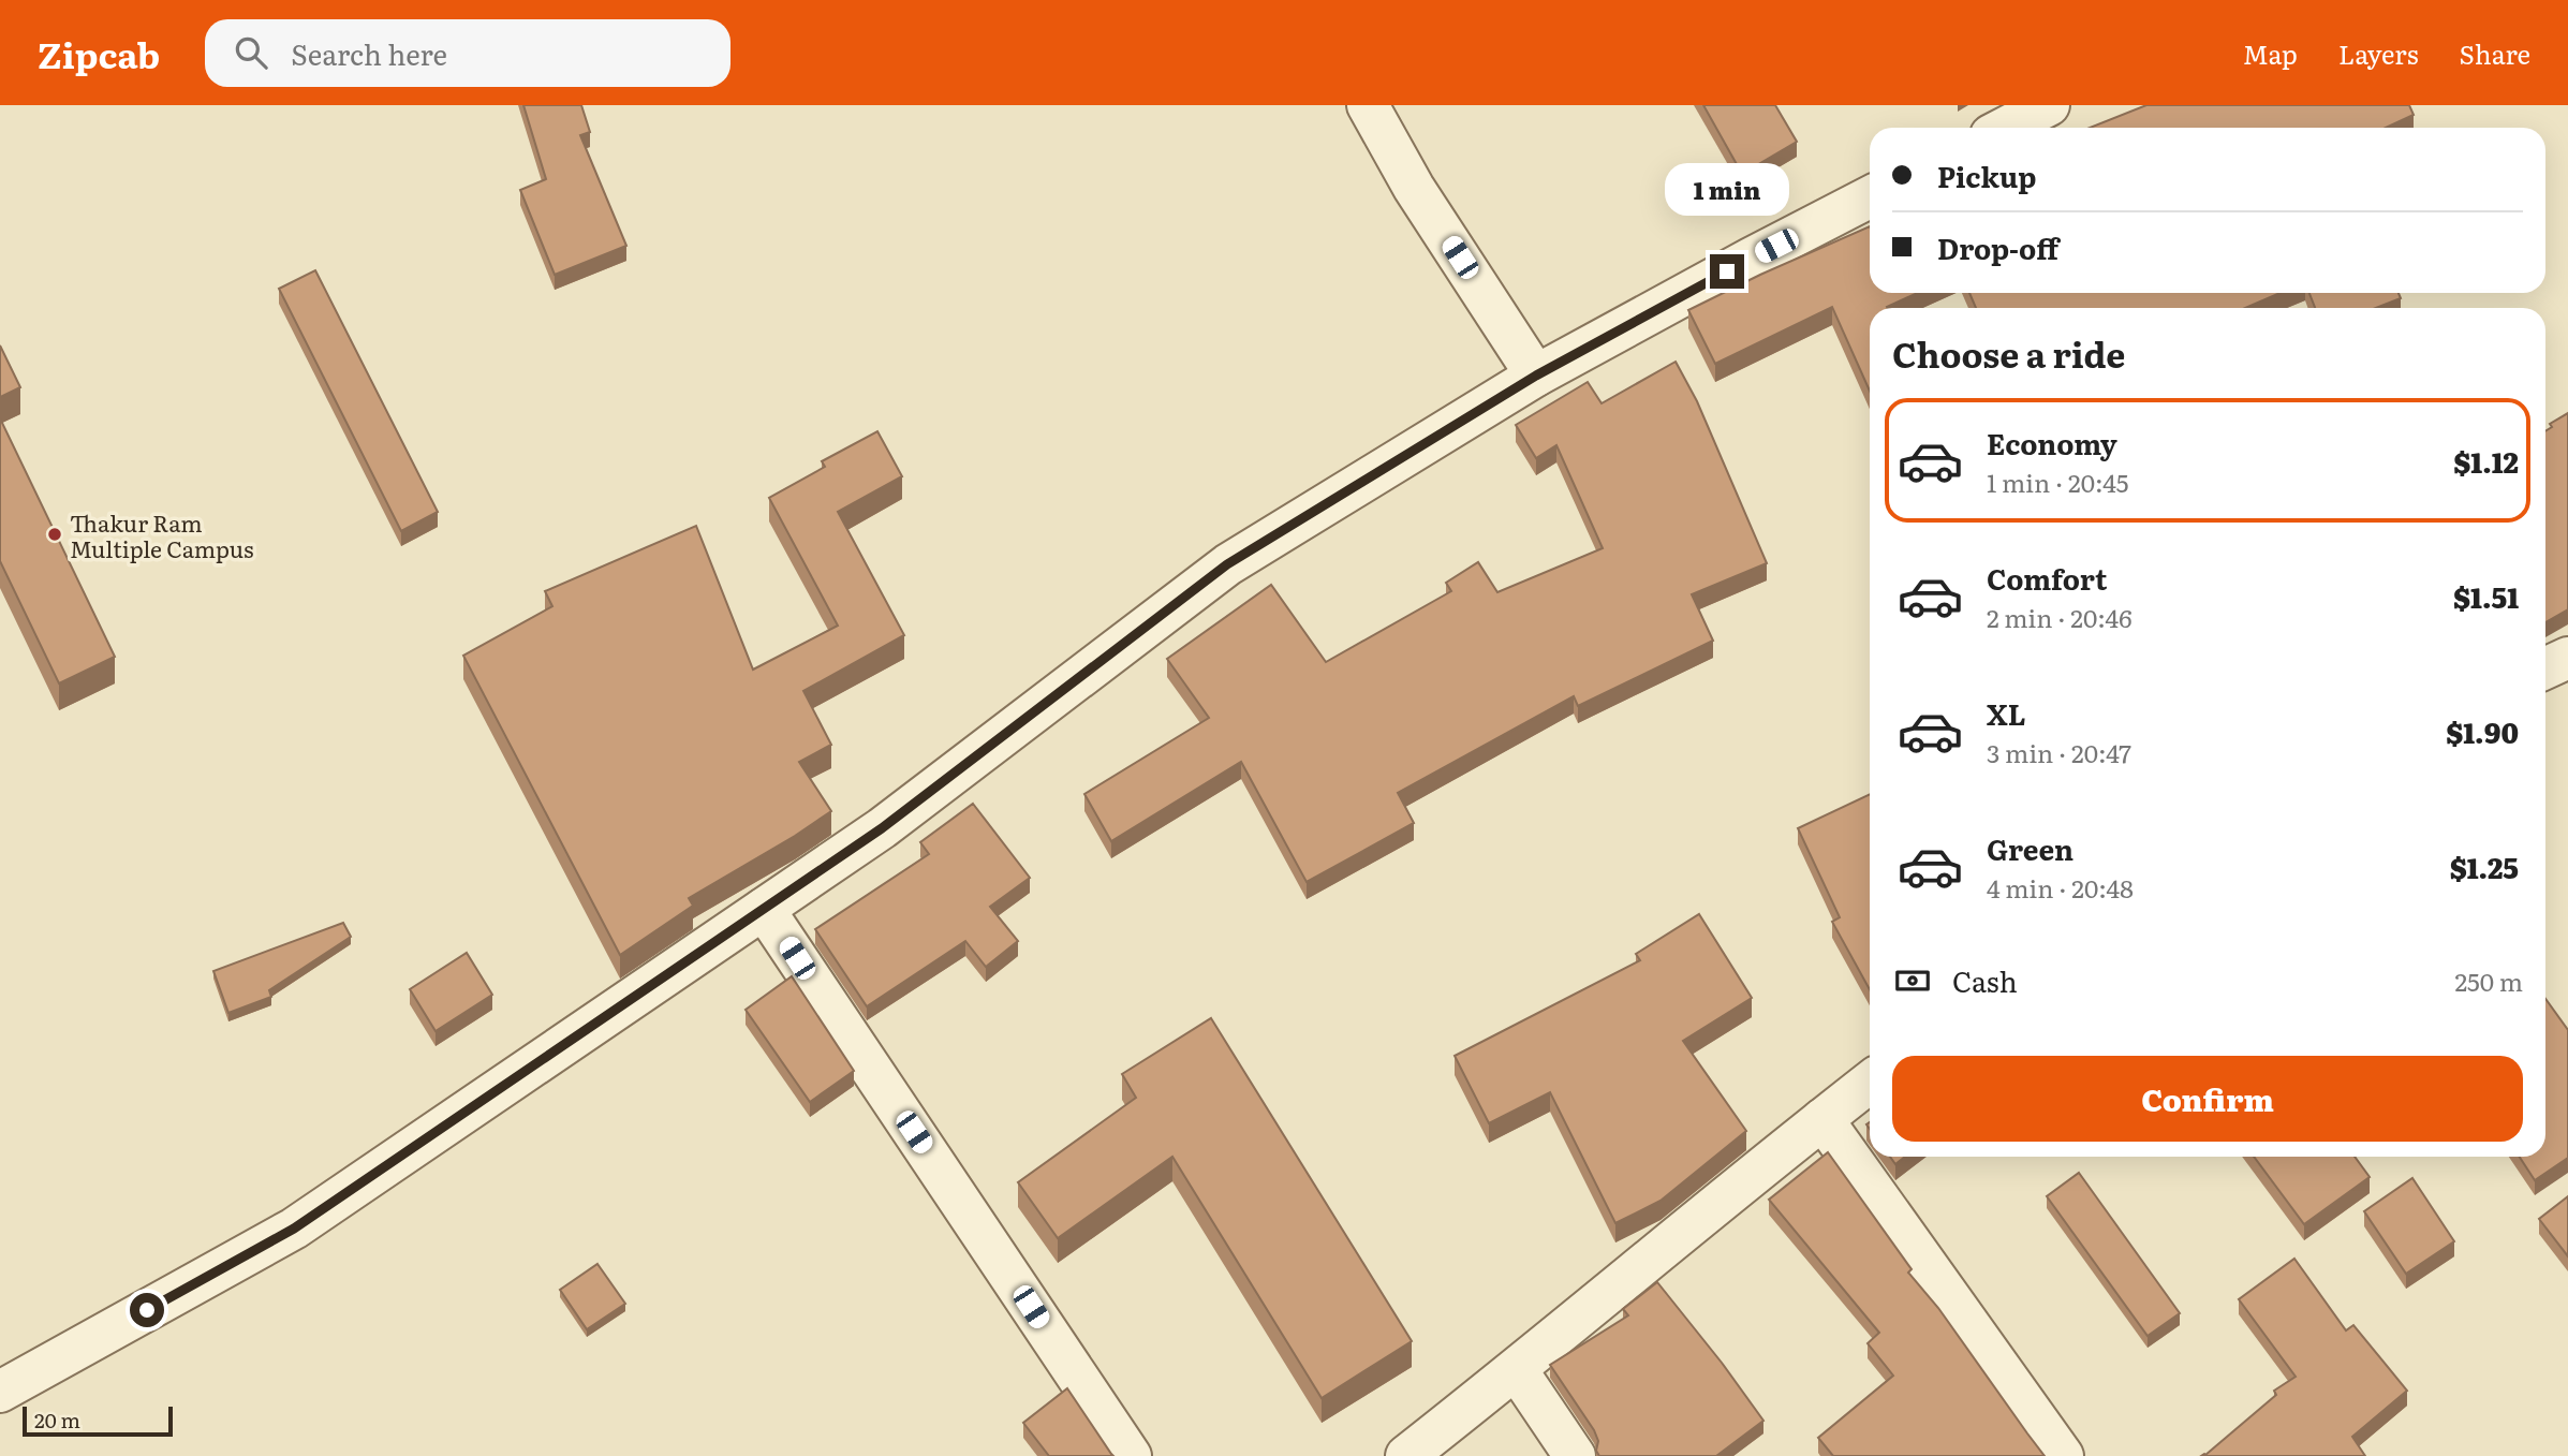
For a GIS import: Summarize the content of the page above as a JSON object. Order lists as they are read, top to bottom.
{
  "places": ["Thakur Ram Multiple Campus"],
  "scale_bar": "20 m",
  "page": {
    "header": "Zipcab",
    "search": "Search here",
    "nav": ["Map", "Layers", "Share"],
    "banner": ["Pickup", "Drop-off"],
    "bubble": "1 min",
    "heading": "Choose a ride",
    "list": [
      {
        "name": "Economy",
        "note": "1 min · 20:45",
        "value": "$1.12"
      },
      {
        "name": "Comfort",
        "note": "2 min · 20:46",
        "value": "$1.51"
      },
      {
        "name": "XL",
        "note": "3 min · 20:47",
        "value": "$1.90"
      },
      {
        "name": "Green",
        "note": "4 min · 20:48",
        "value": "$1.25"
      }
    ],
    "pay": ["Cash", "250 m"],
    "buttons": "Confirm",
    "scale": "20 m"
  }
}
